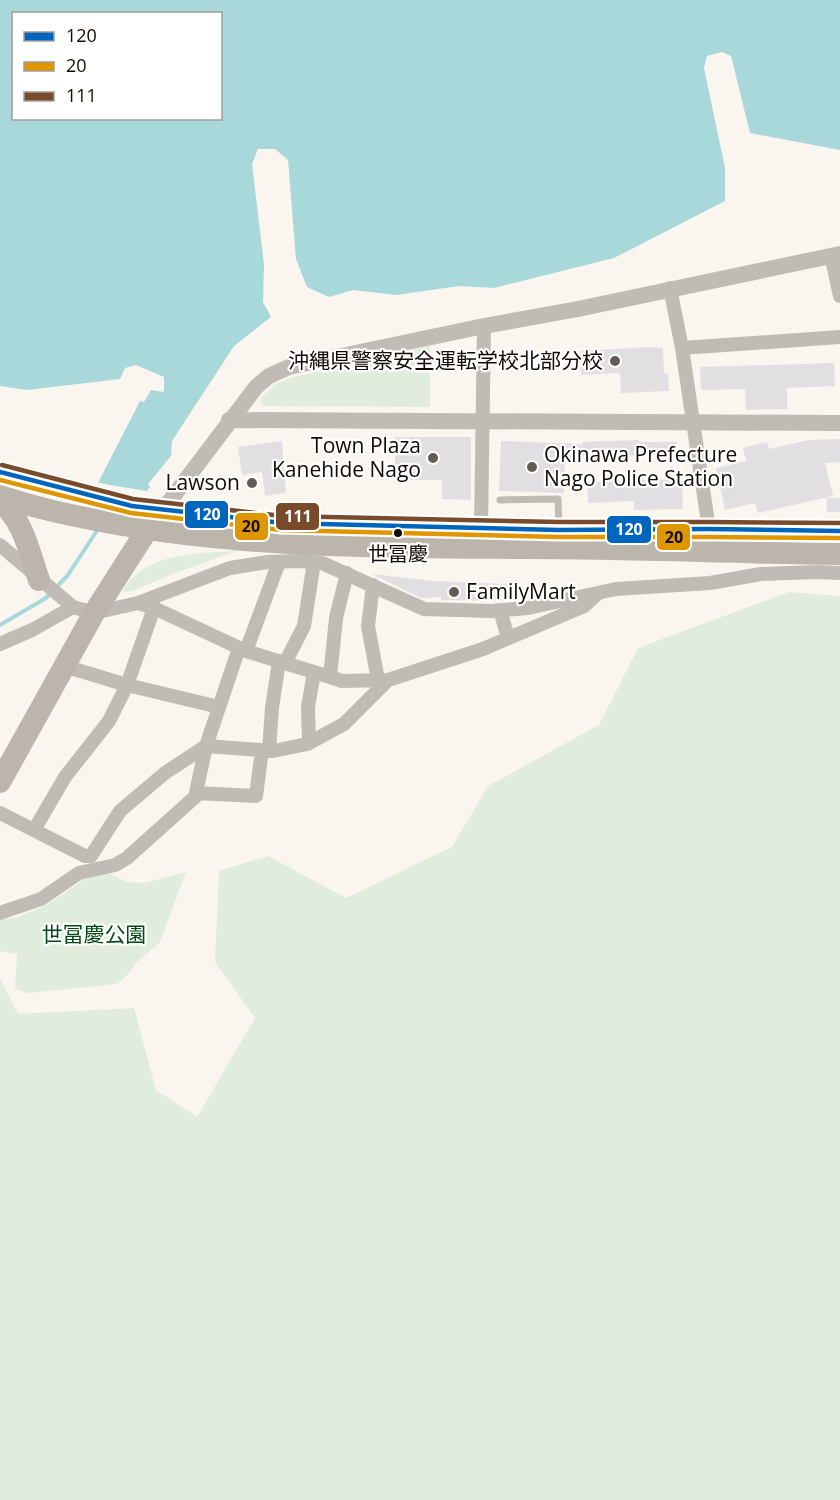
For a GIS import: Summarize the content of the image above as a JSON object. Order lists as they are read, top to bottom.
{
  "parks": ["世冨慶公園"],
  "places": [
    "沖縄県警察安全運転学校北部分校",
    "Town Plaza Kanehide Nago",
    "Okinawa Prefecture Nago Police Station",
    "Lawson",
    "世冨慶",
    "FamilyMart"
  ],
  "lines": ["transit line 111", "transit line 120", "transit line 20"],
  "legend": ["120", "20", "111"]
}
